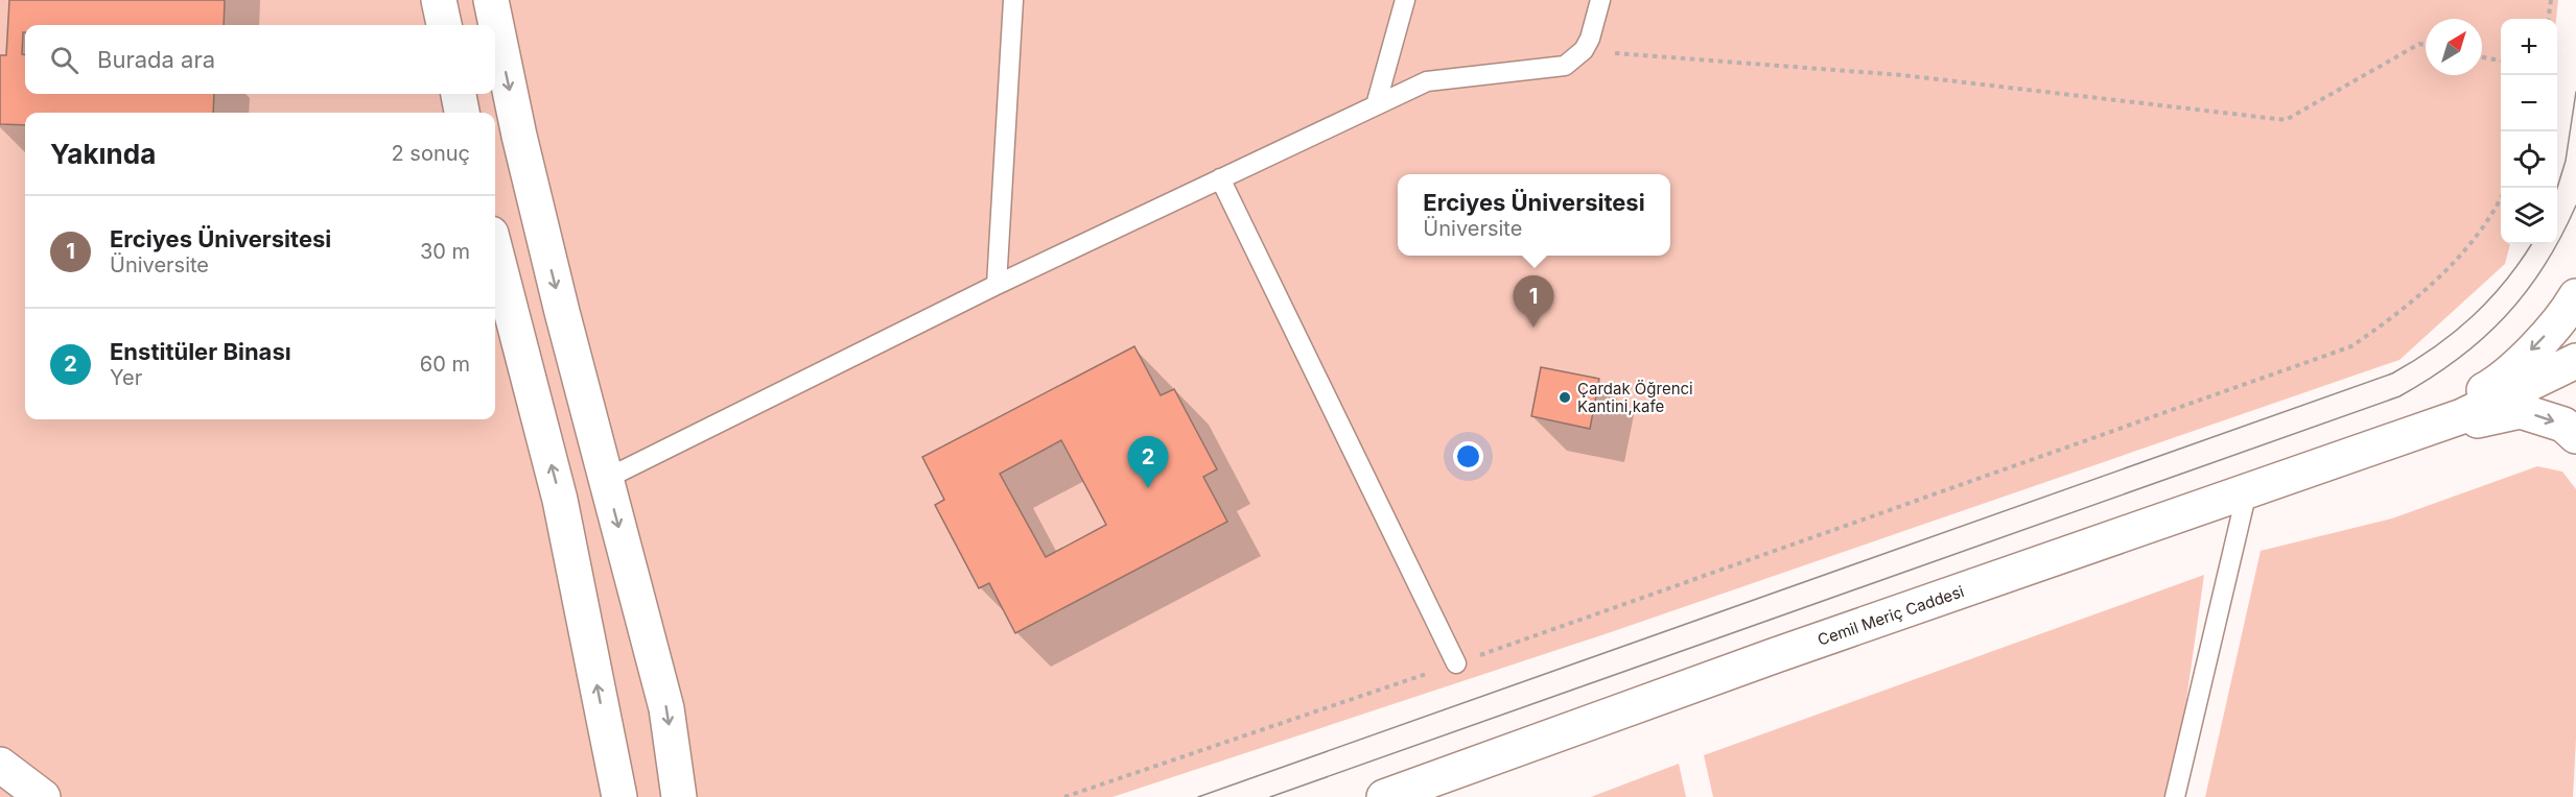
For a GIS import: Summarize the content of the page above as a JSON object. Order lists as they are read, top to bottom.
{
  "streets": {
    "street": ["Cemil Meriç Caddesi"]
  },
  "places": ["Çardak Öğrenci Kantini,kafe"],
  "north": "top right",
  "page": {
    "map_buttons": ["+", "−"],
    "search": "Burada ara",
    "heading": ["Yakında", "2 sonuç"],
    "popup": ["Erciyes Üniversitesi", "Üniversite"],
    "list": [
      {
        "mark": "1",
        "name": "Erciyes Üniversitesi",
        "note": "Üniversite",
        "value": "30 m"
      },
      {
        "mark": "2",
        "name": "Enstitüler Binası",
        "note": "Yer",
        "value": "60 m"
      }
    ],
    "pins": ["1", "2"]
  }
}
